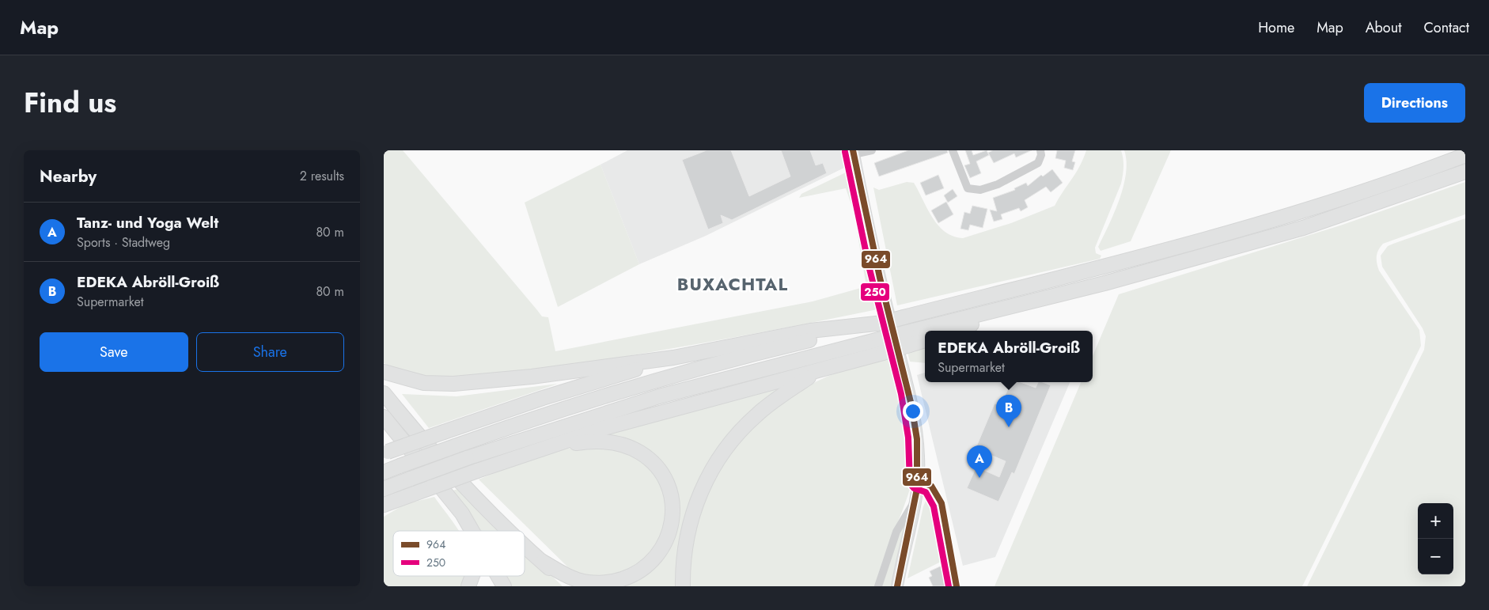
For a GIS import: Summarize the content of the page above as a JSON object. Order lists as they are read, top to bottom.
{
  "districts": ["BUXACHTAL"],
  "lines": ["transit line 964", "transit line 250"],
  "legend": ["964", "250"],
  "page": {
    "header": "Map",
    "nav": [
      "Home",
      "Map",
      "About",
      "Contact"
    ],
    "title": "Find us",
    "buttons": [
      "Directions",
      ["Save", "Share"]
    ],
    "heading": ["Nearby", "2 results"],
    "list": [
      {
        "mark": "A",
        "name": "Tanz- und Yoga Welt",
        "note": "Sports · Stadtweg",
        "value": "80 m"
      },
      {
        "mark": "B",
        "name": "EDEKA Abröll-Groiß",
        "note": "Supermarket",
        "value": "80 m"
      }
    ],
    "popup": ["EDEKA Abröll-Groiß", "Supermarket"],
    "pins": ["B", "A"],
    "map_buttons": ["+", "−"]
  }
}
